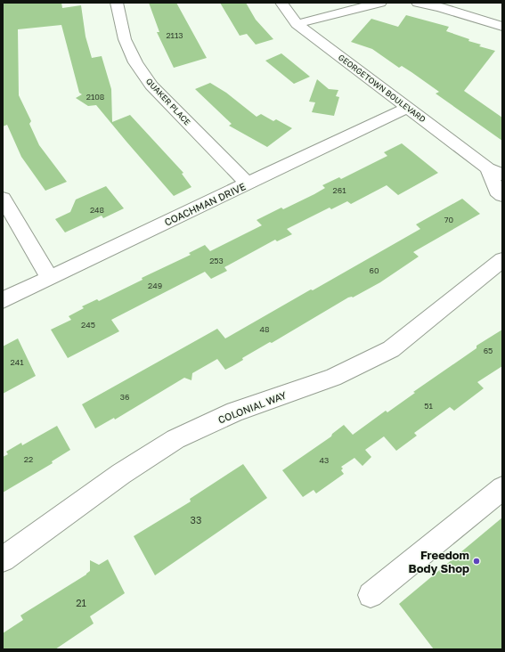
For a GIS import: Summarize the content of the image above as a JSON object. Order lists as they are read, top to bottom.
{
  "streets": {
    "street": [
      "GEORGETOWN BOULEVARD",
      "QUAKER PLACE",
      "COACHMAN DRIVE",
      "COLONIAL WAY"
    ]
  },
  "crossings": [
    ["GEORGETOWN BOULEVARD", "COACHMAN DRIVE"],
    ["QUAKER PLACE", "COACHMAN DRIVE"]
  ],
  "places": ["Freedom Body Shop"],
  "house_numbers": [
    "2113",
    "2108",
    "261",
    "248",
    "70",
    "253",
    "60",
    "249",
    "245",
    "48",
    "65",
    "241",
    "36",
    "51",
    "22",
    "43",
    "33",
    "21"
  ]
}
